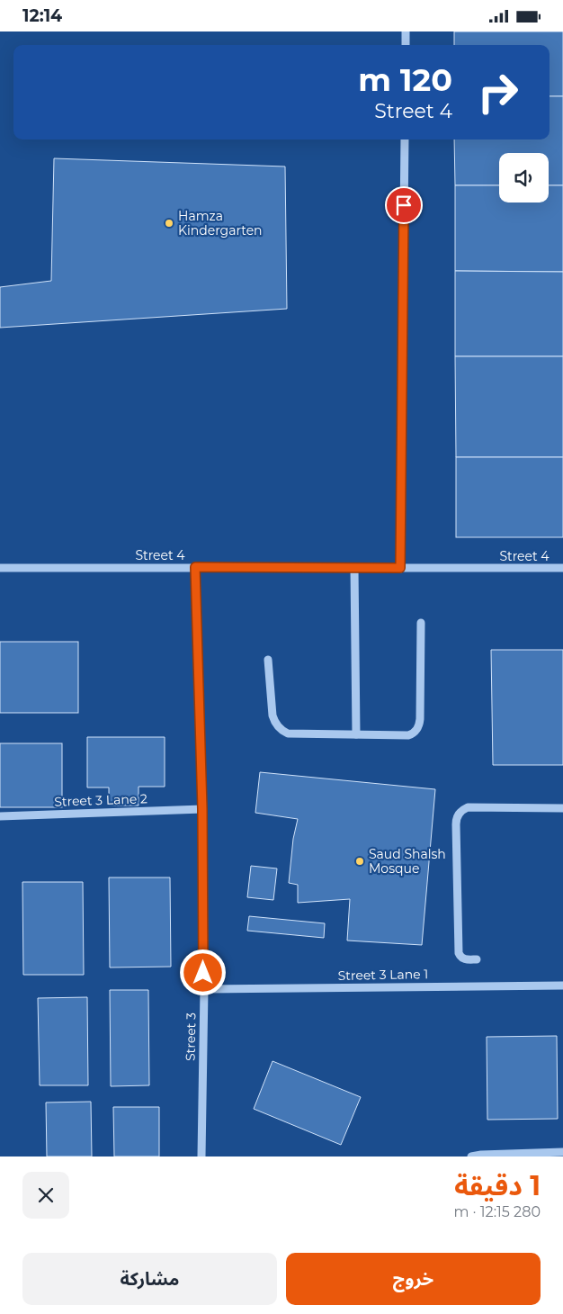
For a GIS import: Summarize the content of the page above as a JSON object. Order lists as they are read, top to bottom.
{
  "streets": {
    "street": [
      "Street 4",
      "Street 3 Lane 2",
      "Street 3 Lane 1",
      "Street 3"
    ]
  },
  "crossings": [
    ["Street 4", "Street 3"],
    ["Street 3 Lane 2", "Street 3"],
    ["Street 3 Lane 1", "Street 3"]
  ],
  "places": ["Hamza Kindergarten", "Saud Shalsh Mosque"],
  "page": {
    "status": "12:14",
    "turn": ["120 m", "Street 4"],
    "heading": ["1 دقيقة", "280 m · 12:15"],
    "buttons": ["خروج", "مشاركة"]
  }
}
